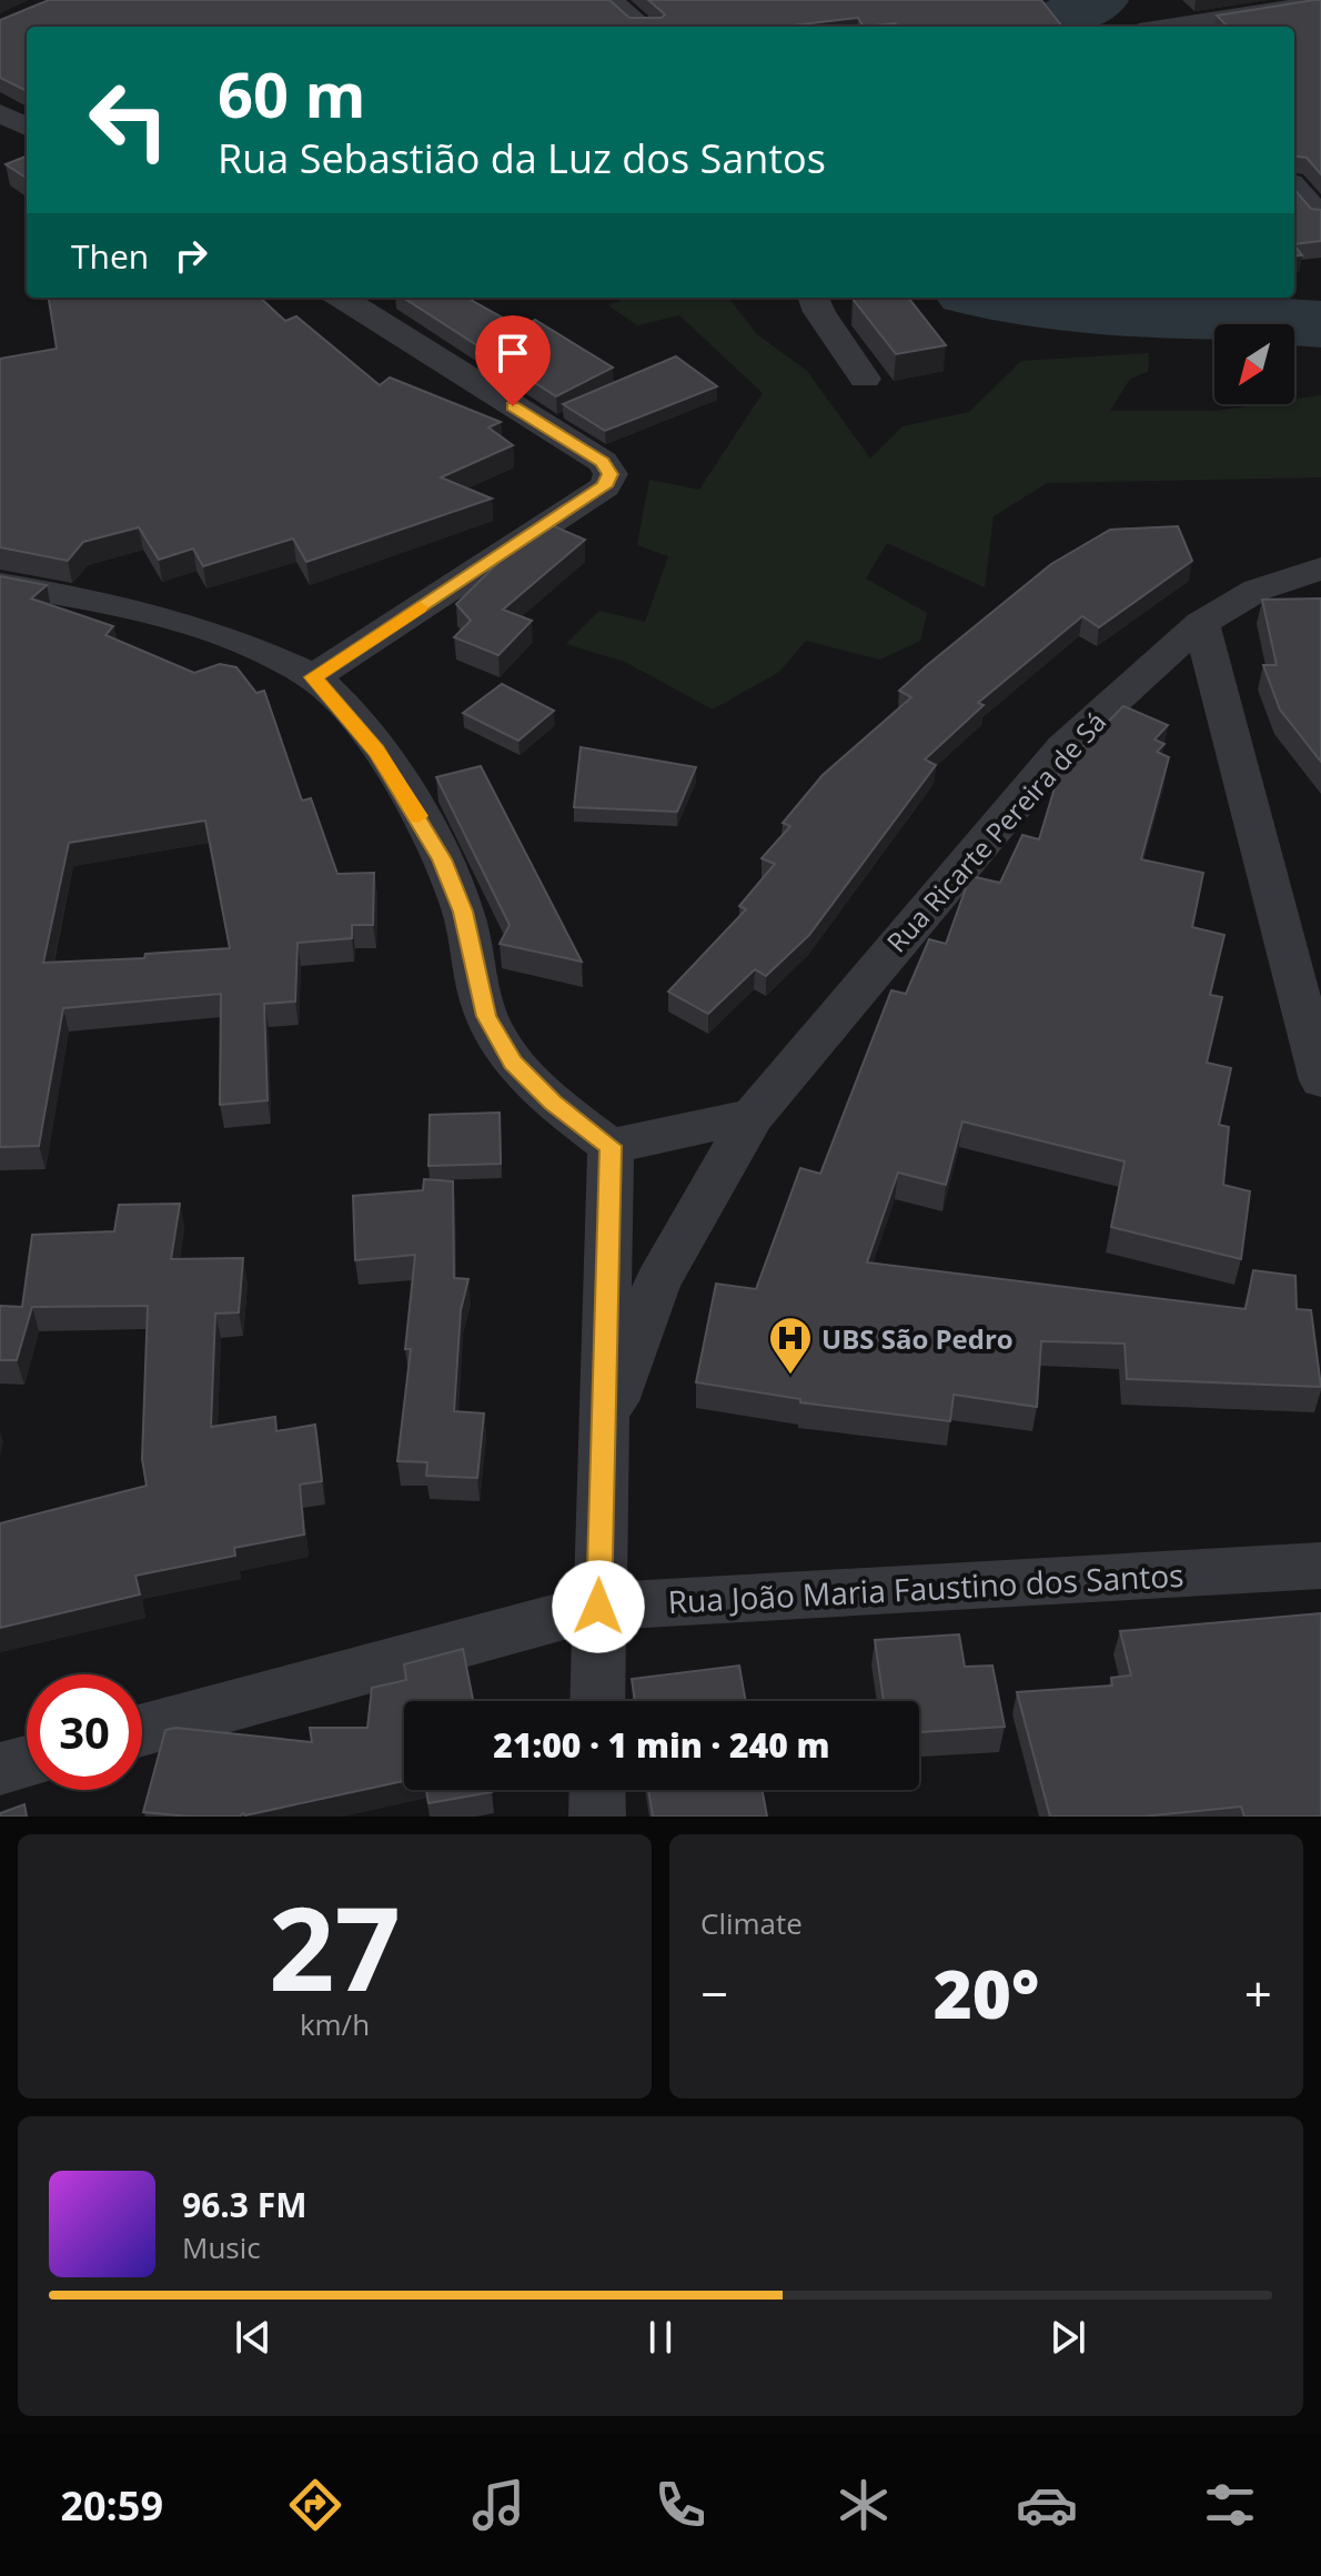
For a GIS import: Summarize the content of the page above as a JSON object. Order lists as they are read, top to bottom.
{
  "streets": {
    "street": ["Rua Ricarte Pereira de Sá", "Rua João Maria Faustino dos Santos"]
  },
  "places": {
    "hospital": ["UBS São Pedro"]
  },
  "north": "bottom left",
  "page": {
    "turn": ["60 m", "Rua Sebastião da Luz dos Santos"],
    "then": "Then",
    "limit": "30",
    "trip": "21:00 · 1 min · 240 m",
    "tile": [
      ["27", "km/h"],
      "Climate"
    ],
    "heat": ["−", "20°", "+"],
    "song": ["96.3 FM", "Music"],
    "tabs": "20:59"
  }
}
